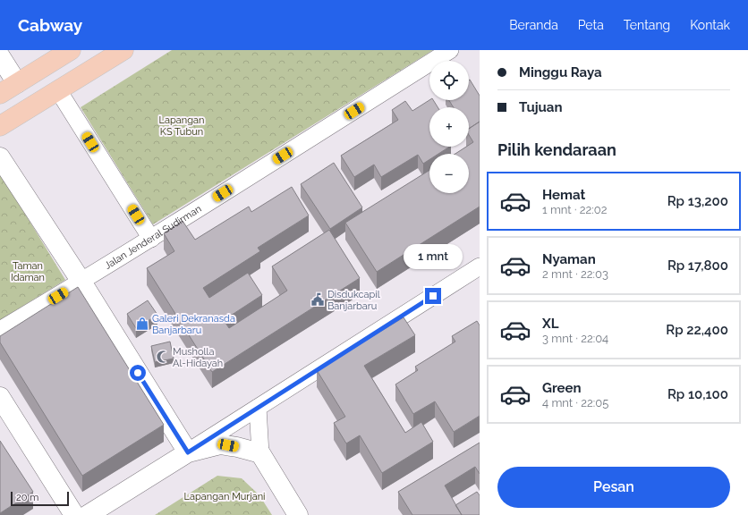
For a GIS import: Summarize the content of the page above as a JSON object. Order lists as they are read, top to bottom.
{
  "streets": {
    "street": ["Jalan Jenderal Sudirman"]
  },
  "parks": ["Lapangan KS Tubun", "Taman Idaman", "Lapangan Murjani"],
  "places": {
    "public building": ["Disdukcapil Banjarbaru"],
    "shop": ["Galeri Dekranasda Banjarbaru"],
    "mosque": ["Musholla Al-Hidayah"]
  },
  "scale_bar": "20 m",
  "page": {
    "header": "Cabway",
    "nav": [
      "Beranda",
      "Peta",
      "Tentang",
      "Kontak"
    ],
    "banner": ["Minggu Raya", "Tujuan"],
    "map_buttons": ["+", "−"],
    "heading": "Pilih kendaraan",
    "list": [
      {
        "name": "Hemat",
        "note": "1 mnt · 22:02",
        "value": "Rp 13,200"
      },
      {
        "name": "Nyaman",
        "note": "2 mnt · 22:03",
        "value": "Rp 17,800"
      },
      {
        "name": "XL",
        "note": "3 mnt · 22:04",
        "value": "Rp 22,400"
      },
      {
        "name": "Green",
        "note": "4 mnt · 22:05",
        "value": "Rp 10,100"
      }
    ],
    "bubble": "1 mnt",
    "buttons": "Pesan",
    "scale": "20 m"
  }
}
